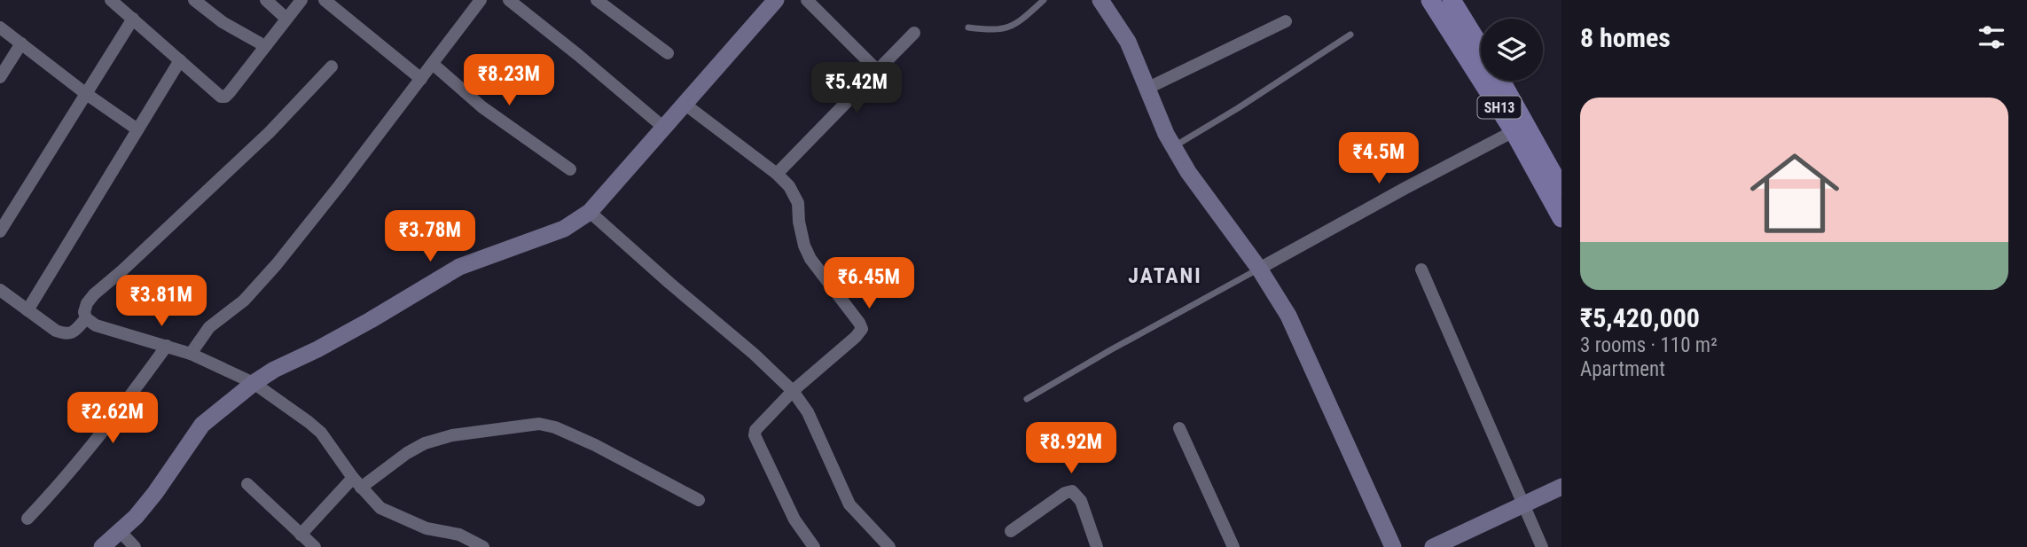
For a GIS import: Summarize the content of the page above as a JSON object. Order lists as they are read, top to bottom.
{
  "streets": {
    "main road": ["SH13"]
  },
  "districts": ["JATANI"],
  "page": {
    "heading": "8 homes",
    "price": [
      "₹8.23M",
      "₹5.42M",
      "₹4.5M",
      "₹3.78M",
      "₹6.45M",
      "₹3.81M",
      "₹2.62M",
      "₹8.92M"
    ],
    "list": [
      {
        "name": "₹5,420,000",
        "note": "3 rooms · 110 m² · Apartment"
      }
    ]
  }
}
